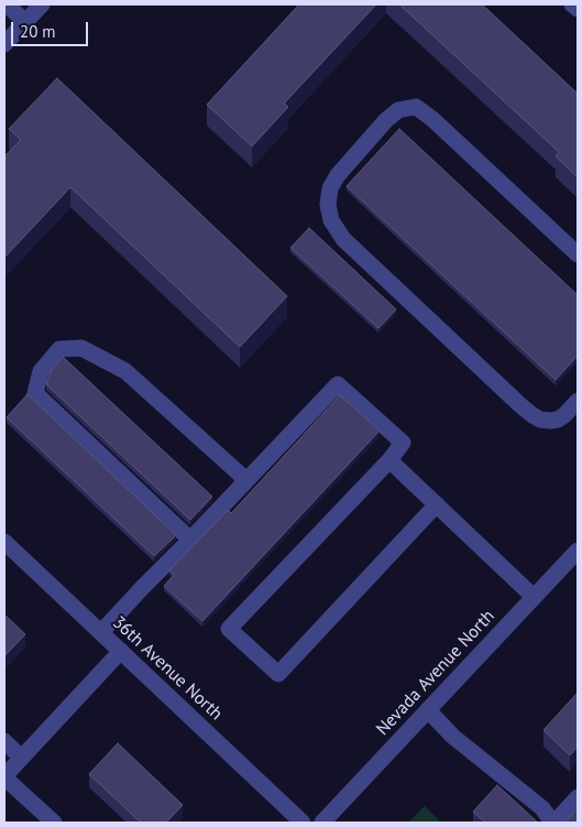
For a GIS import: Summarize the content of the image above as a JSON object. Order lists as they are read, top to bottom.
{
  "streets": {
    "street": ["36th Avenue North", "Nevada Avenue North"]
  },
  "scale_bar": "20 m"
}
